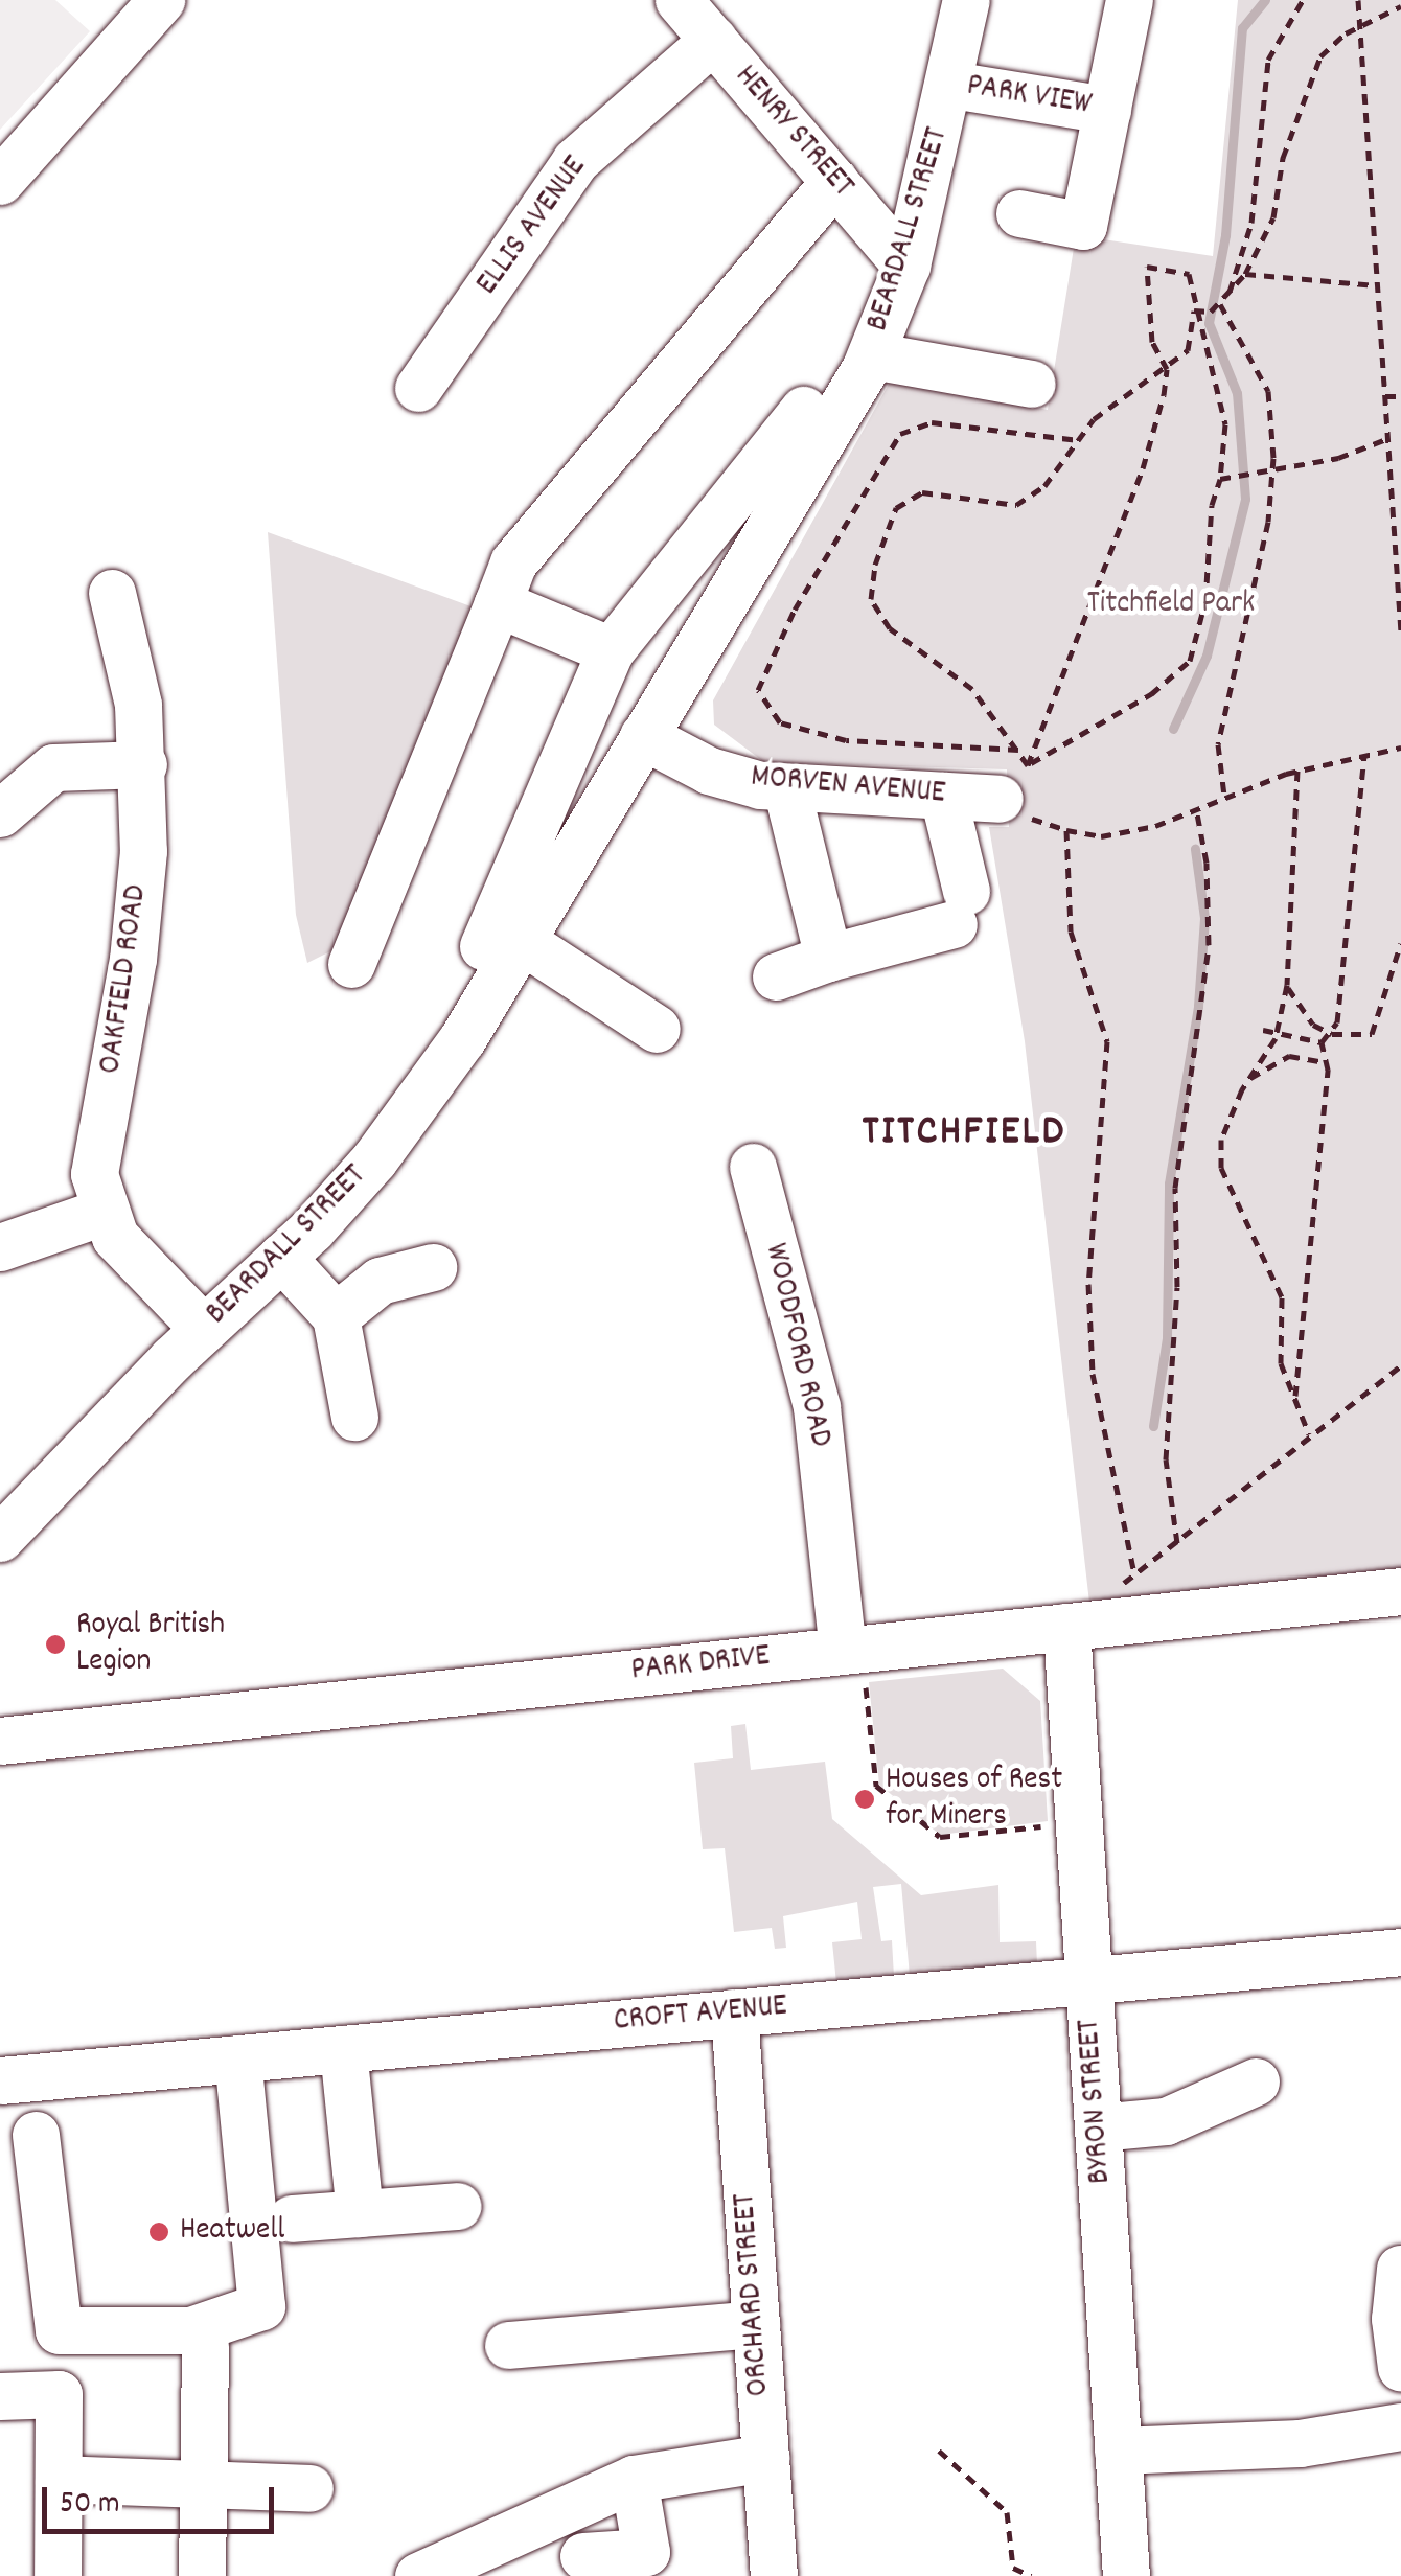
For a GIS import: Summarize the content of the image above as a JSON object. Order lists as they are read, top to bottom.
{
  "streets": {
    "street": [
      "PARK VIEW",
      "HENRY STREET",
      "ELLIS AVENUE",
      "BEARDALL STREET",
      "MORVEN AVENUE",
      "OAKFIELD ROAD",
      "WOODFORD ROAD",
      "PARK DRIVE",
      "CROFT AVENUE",
      "BYRON STREET",
      "ORCHARD STREET"
    ]
  },
  "crossings": [
    ["PARK VIEW", "BEARDALL STREET"],
    ["HENRY STREET", "ELLIS AVENUE"],
    ["HENRY STREET", "BEARDALL STREET"],
    ["BEARDALL STREET", "MORVEN AVENUE"],
    ["BEARDALL STREET", "OAKFIELD ROAD"],
    ["WOODFORD ROAD", "PARK DRIVE"],
    ["PARK DRIVE", "BYRON STREET"],
    ["CROFT AVENUE", "BYRON STREET"],
    ["CROFT AVENUE", "ORCHARD STREET"]
  ],
  "districts": ["TITCHFIELD"],
  "parks": ["Titchfield Park"],
  "places": ["Royal British Legion", "Houses of Rest for Miners", "Heatwell"],
  "scale_bar": "50 m"
}
